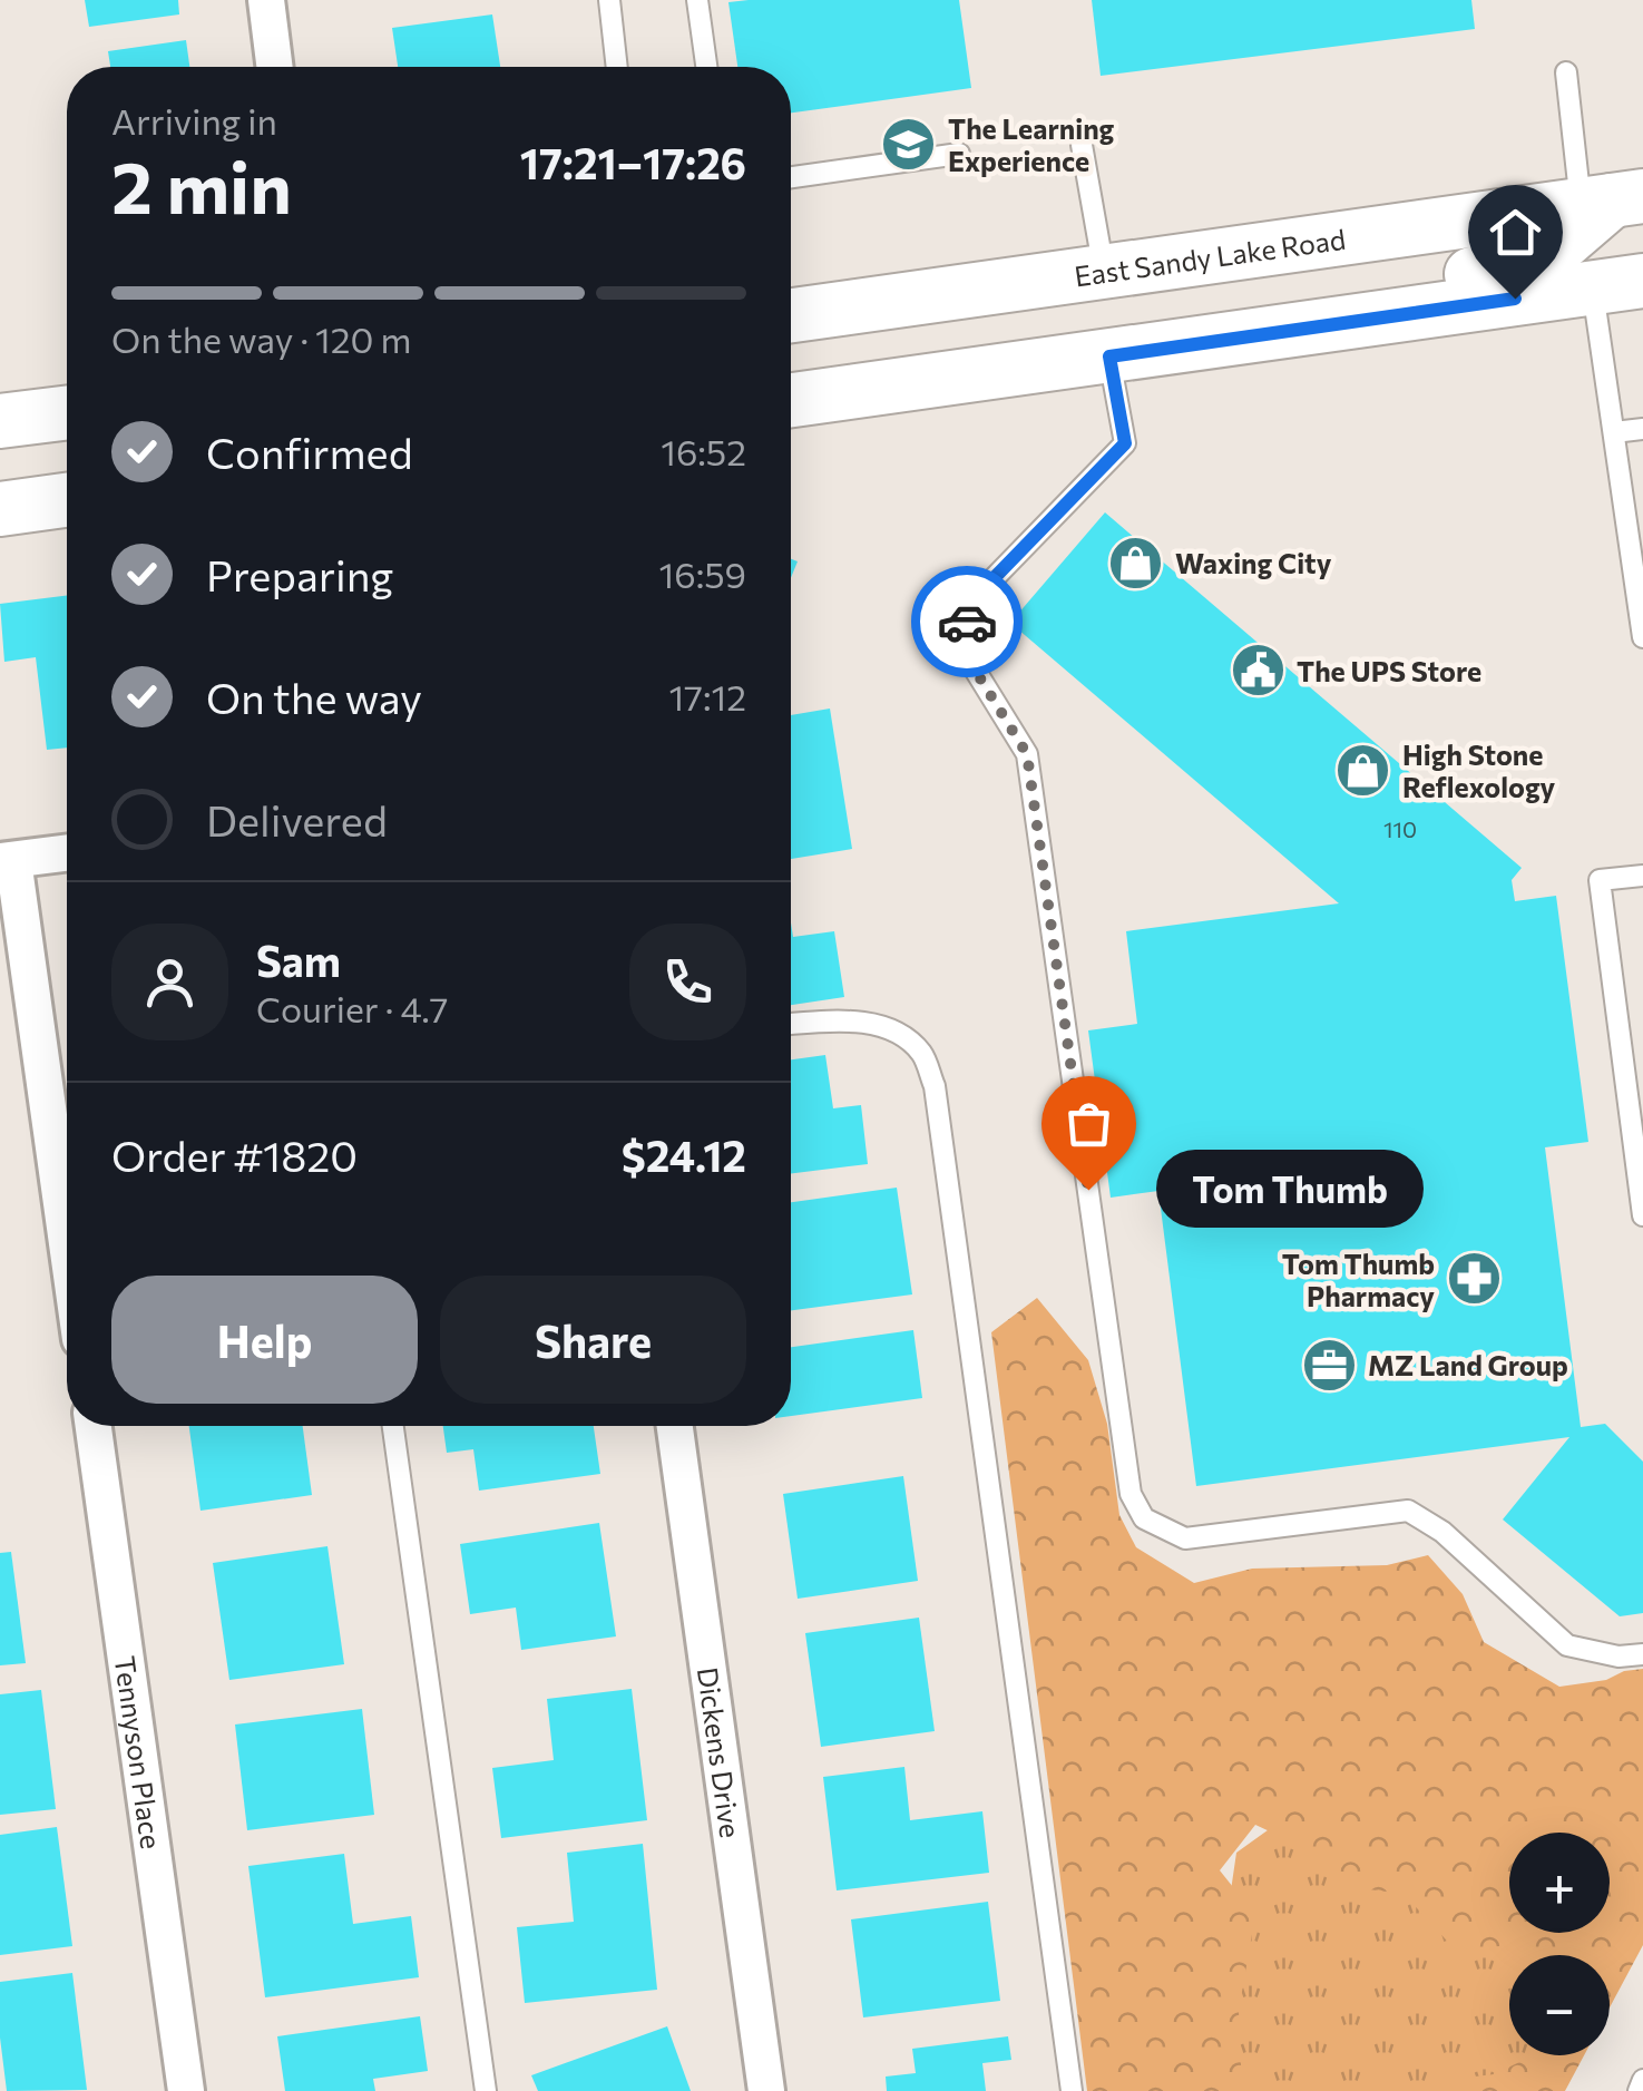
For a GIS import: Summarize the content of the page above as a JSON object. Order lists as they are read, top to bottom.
{
  "streets": {
    "main road": ["East Sandy Lake Road"],
    "street": ["Tennyson Place", "Dickens Drive"]
  },
  "places": {
    "school or university": ["The Learning Experience"],
    "shop": ["Waxing City", "High Stone Reflexology"],
    "public building": ["The UPS Store"],
    "other": ["Tom Thumb"],
    "pharmacy": ["Tom Thumb Pharmacy"],
    "office": ["MZ Land Group"]
  },
  "house_numbers": ["110"],
  "page": {
    "heading": ["2 min", "Arriving in", "17:21–17:26"],
    "panel": [
      "Sam",
      "Courier · 4.7",
      "Order #1820",
      "$24.12"
    ],
    "bar": "On the way · 120 m",
    "list": [
      ["Confirmed", "16:52"],
      ["Preparing", "16:59"],
      ["On the way", "17:12"],
      "Delivered"
    ],
    "bubble": "Tom Thumb",
    "buttons": ["Help", "Share"],
    "map_buttons": ["+", "−"]
  }
}
